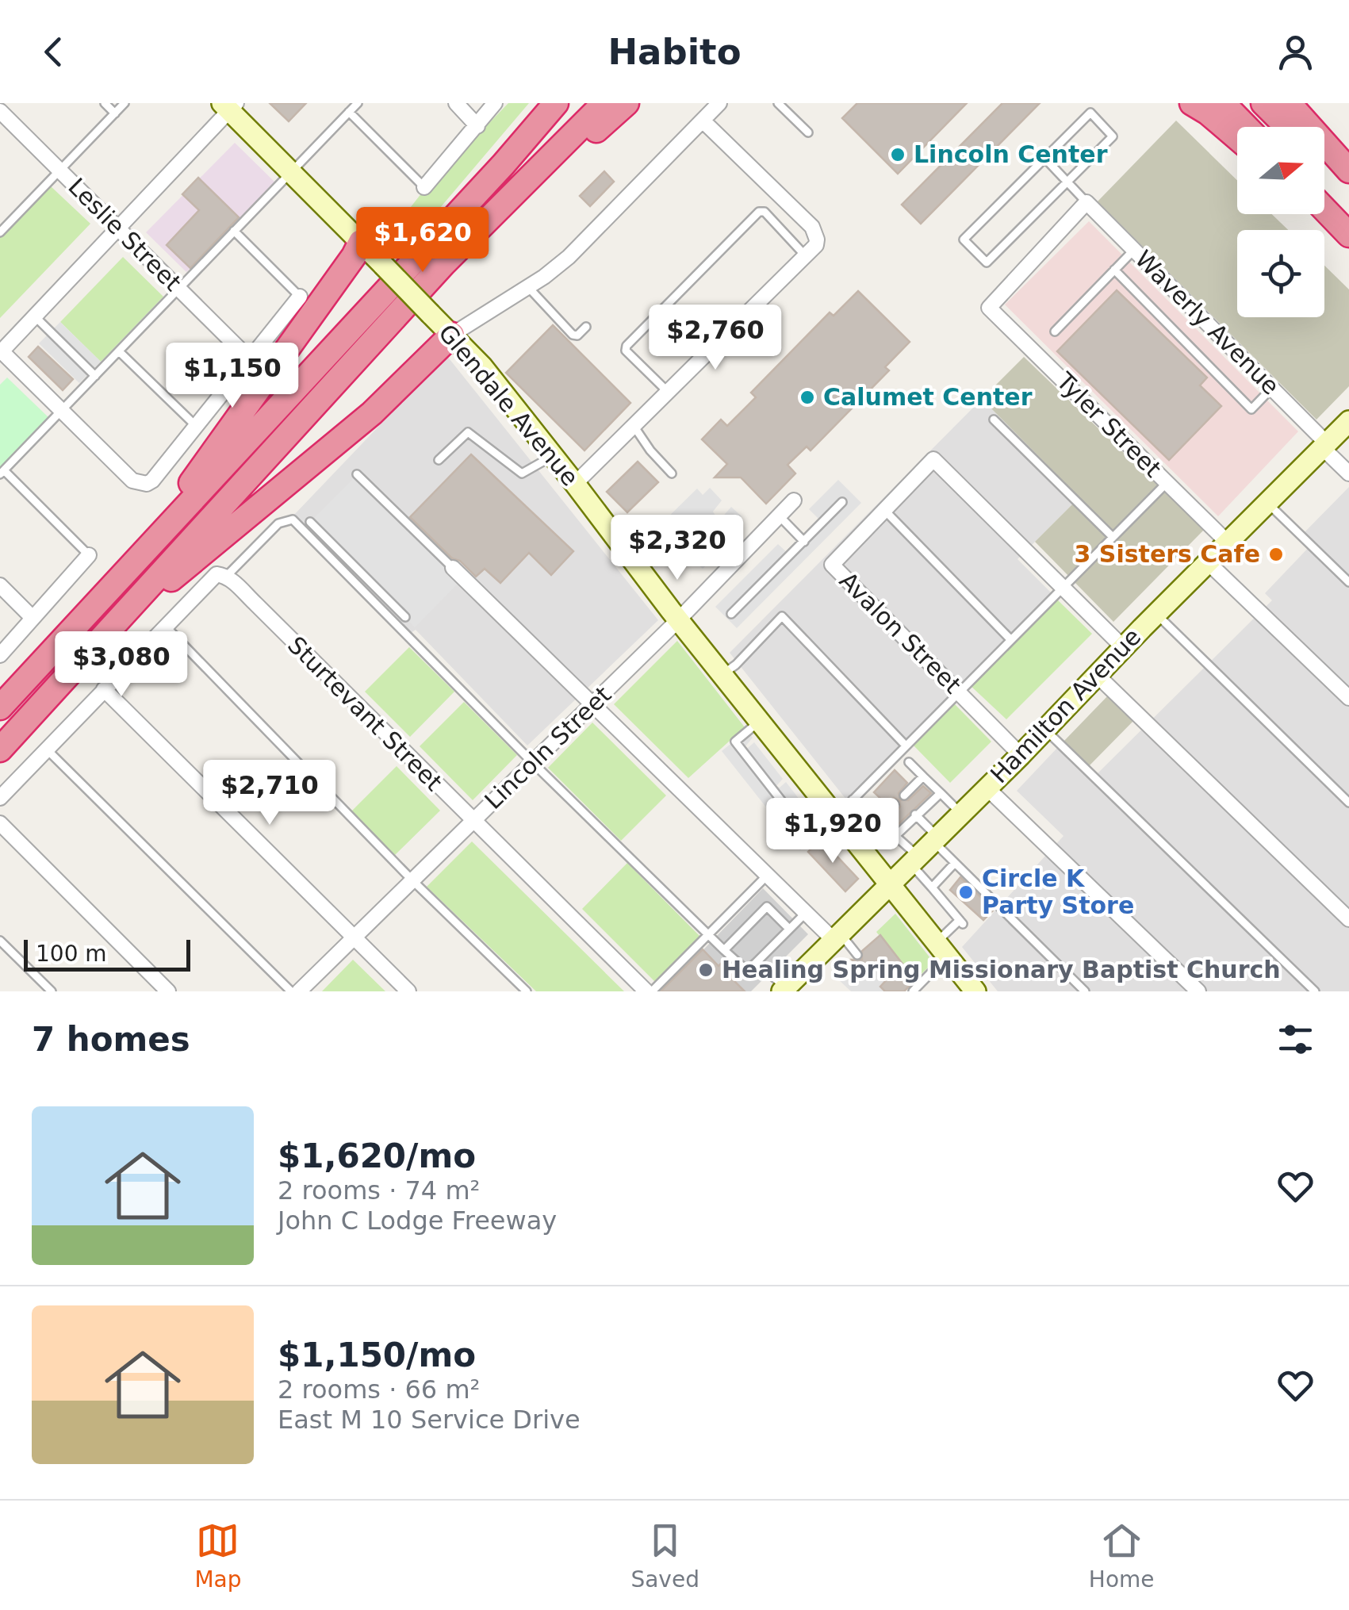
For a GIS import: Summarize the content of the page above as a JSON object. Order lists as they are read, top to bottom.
{
  "streets": {
    "street": [
      "Leslie Street",
      "Waverly Avenue",
      "Glendale Avenue",
      "Tyler Street",
      "Avalon Street",
      "Hamilton Avenue",
      "Sturtevant Street",
      "Lincoln Street"
    ]
  },
  "crossings": [
    ["Waverly Avenue", "Tyler Street"],
    ["Waverly Avenue", "Hamilton Avenue"],
    ["Glendale Avenue", "Hamilton Avenue"],
    ["Glendale Avenue", "Lincoln Street"],
    ["Tyler Street", "Hamilton Avenue"],
    ["Avalon Street", "Hamilton Avenue"],
    ["Sturtevant Street", "Lincoln Street"]
  ],
  "places": [
    "Lincoln Center",
    "Calumet Center",
    "3 Sisters Cafe",
    "Circle K Party Store",
    "Healing Spring Missionary Baptist Church"
  ],
  "scale_bar": "100 m",
  "north": "right",
  "page": {
    "header": "Habito",
    "price": [
      "$1,620",
      "$2,760",
      "$1,150",
      "$2,320",
      "$3,080",
      "$2,710",
      "$1,920"
    ],
    "scale": "100 m",
    "heading": "7 homes",
    "list": [
      {
        "name": "$1,620/mo",
        "note": "2 rooms · 74 m² · John C Lodge Freeway"
      },
      {
        "name": "$1,150/mo",
        "note": "2 rooms · 66 m² · East M 10 Service Drive"
      }
    ],
    "tabs": ["Map", "Saved", "Home"]
  }
}
